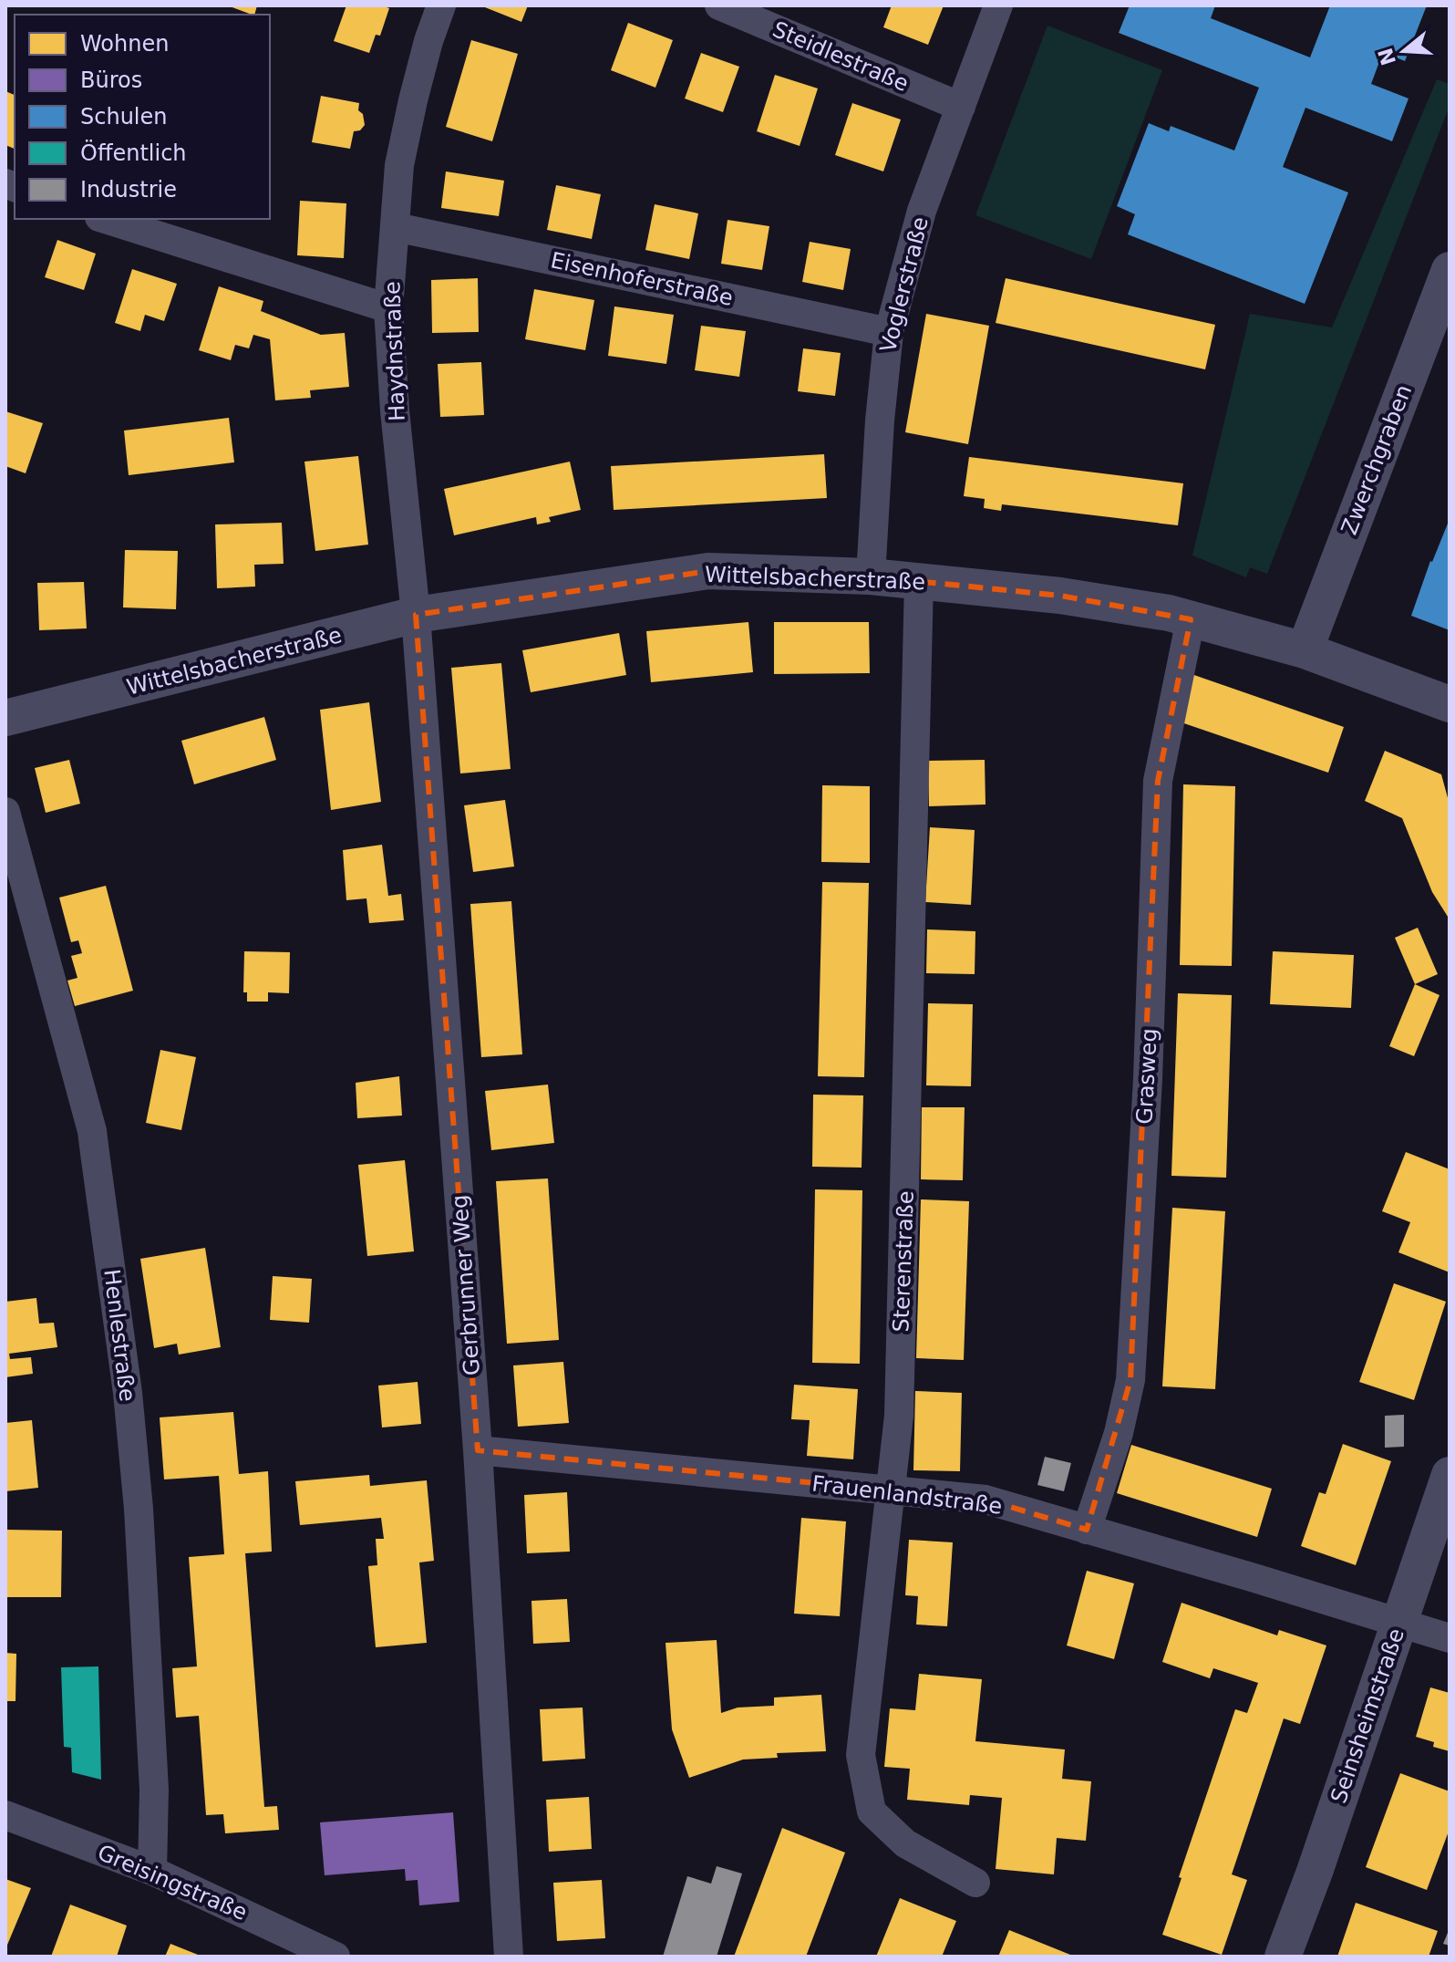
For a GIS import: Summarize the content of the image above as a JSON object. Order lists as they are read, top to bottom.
{
  "streets": {
    "street": [
      "Steidlestraße",
      "Eisenhoferstraße",
      "Voglerstraße",
      "Haydnstraße",
      "Zwerchgraben",
      "Wittelsbacherstraße",
      "Grasweg",
      "Sterenstraße",
      "Gerbrunner Weg",
      "Henlestraße",
      "Frauenlandstraße",
      "Seinsheimstraße",
      "Greisingstraße"
    ]
  },
  "crossings": [
    ["Steidlestraße", "Voglerstraße"],
    ["Eisenhoferstraße", "Voglerstraße"],
    ["Eisenhoferstraße", "Haydnstraße"],
    ["Voglerstraße", "Wittelsbacherstraße"],
    ["Haydnstraße", "Wittelsbacherstraße"],
    ["Haydnstraße", "Gerbrunner Weg"],
    ["Zwerchgraben", "Wittelsbacherstraße"],
    ["Wittelsbacherstraße", "Grasweg"],
    ["Wittelsbacherstraße", "Sterenstraße"],
    ["Wittelsbacherstraße", "Gerbrunner Weg"],
    ["Grasweg", "Frauenlandstraße"],
    ["Sterenstraße", "Frauenlandstraße"],
    ["Gerbrunner Weg", "Frauenlandstraße"],
    ["Henlestraße", "Greisingstraße"],
    ["Frauenlandstraße", "Seinsheimstraße"]
  ],
  "legend": [
    "Wohnen",
    "Büros",
    "Schulen",
    "Öffentlich",
    "Industrie"
  ],
  "north": "left"
}
